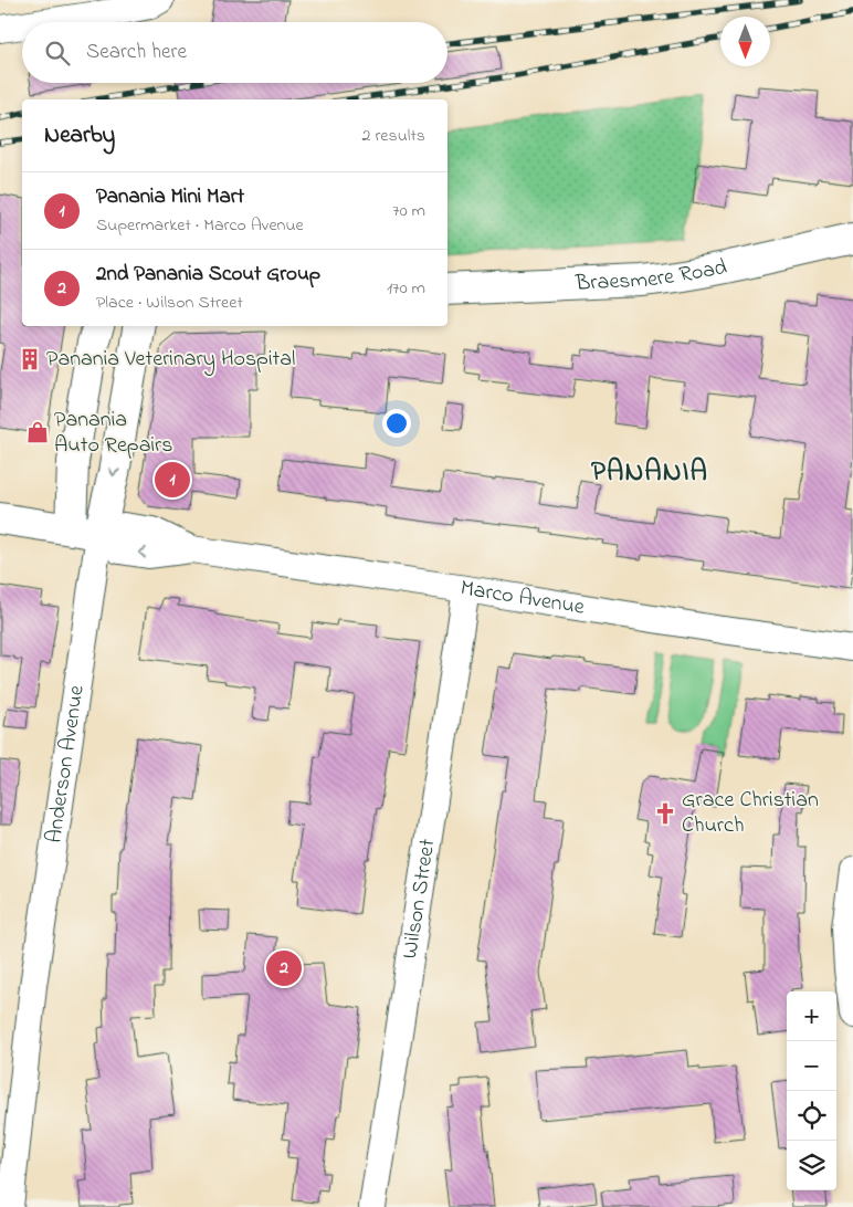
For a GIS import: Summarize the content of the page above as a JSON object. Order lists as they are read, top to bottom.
{
  "streets": {
    "street": [
      "Braesmere Road",
      "Marco Avenue",
      "Anderson Avenue",
      "Wilson Street"
    ]
  },
  "crossings": [
    ["Marco Avenue", "Anderson Avenue"],
    ["Marco Avenue", "Wilson Street"]
  ],
  "districts": ["PANANIA"],
  "places": {
    "building": ["Panania Veterinary Hospital"],
    "shop": ["Panania Auto Repairs"],
    "church": ["Grace Christian Church"]
  },
  "north": "bottom",
  "page": {
    "search": "Search here",
    "heading": ["Nearby", "2 results"],
    "list": [
      {
        "mark": "1",
        "name": "Panania Mini Mart",
        "note": "Supermarket · Marco Avenue",
        "value": "70 m"
      },
      {
        "mark": "2",
        "name": "2nd Panania Scout Group",
        "note": "Place · Wilson Street",
        "value": "170 m"
      }
    ],
    "pins": ["1", "2"],
    "map_buttons": ["+", "−"]
  }
}
